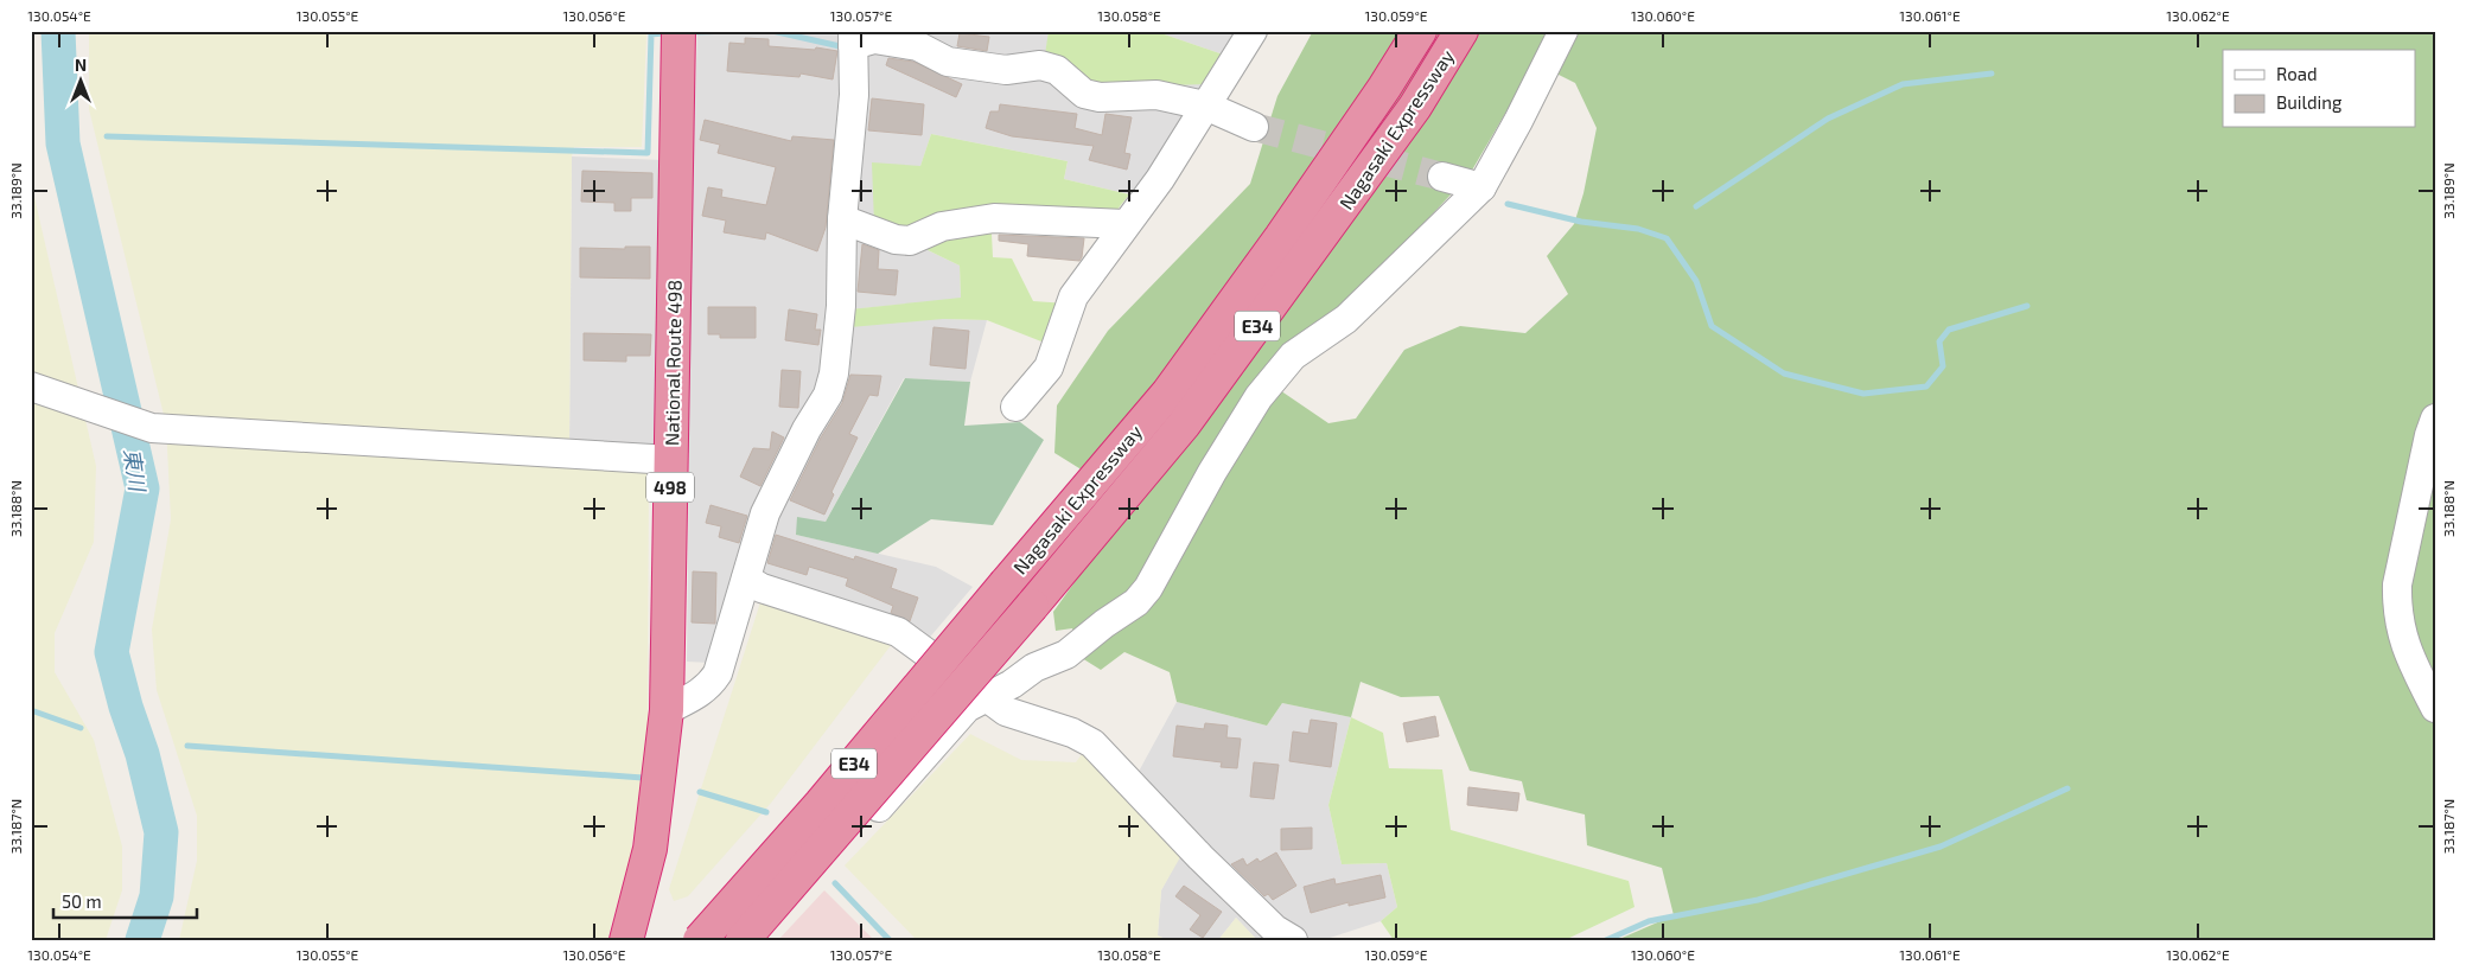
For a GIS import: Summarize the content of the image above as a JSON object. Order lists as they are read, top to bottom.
{
  "streets": {
    "highway": [
      "Nagasaki Expressway",
      "E34",
      "National Route 498",
      "498"
    ]
  },
  "water": ["東川"],
  "legend": ["Road", "Building"],
  "scale_bar": "50 m",
  "north": "top",
  "coordinates": [
    "130.054°E",
    "130.055°E",
    "130.056°E",
    "130.057°E",
    "130.058°E",
    "130.059°E",
    "130.060°E",
    "130.061°E",
    "130.062°E",
    "33.189°N",
    "33.188°N",
    "33.187°N"
  ]
}
